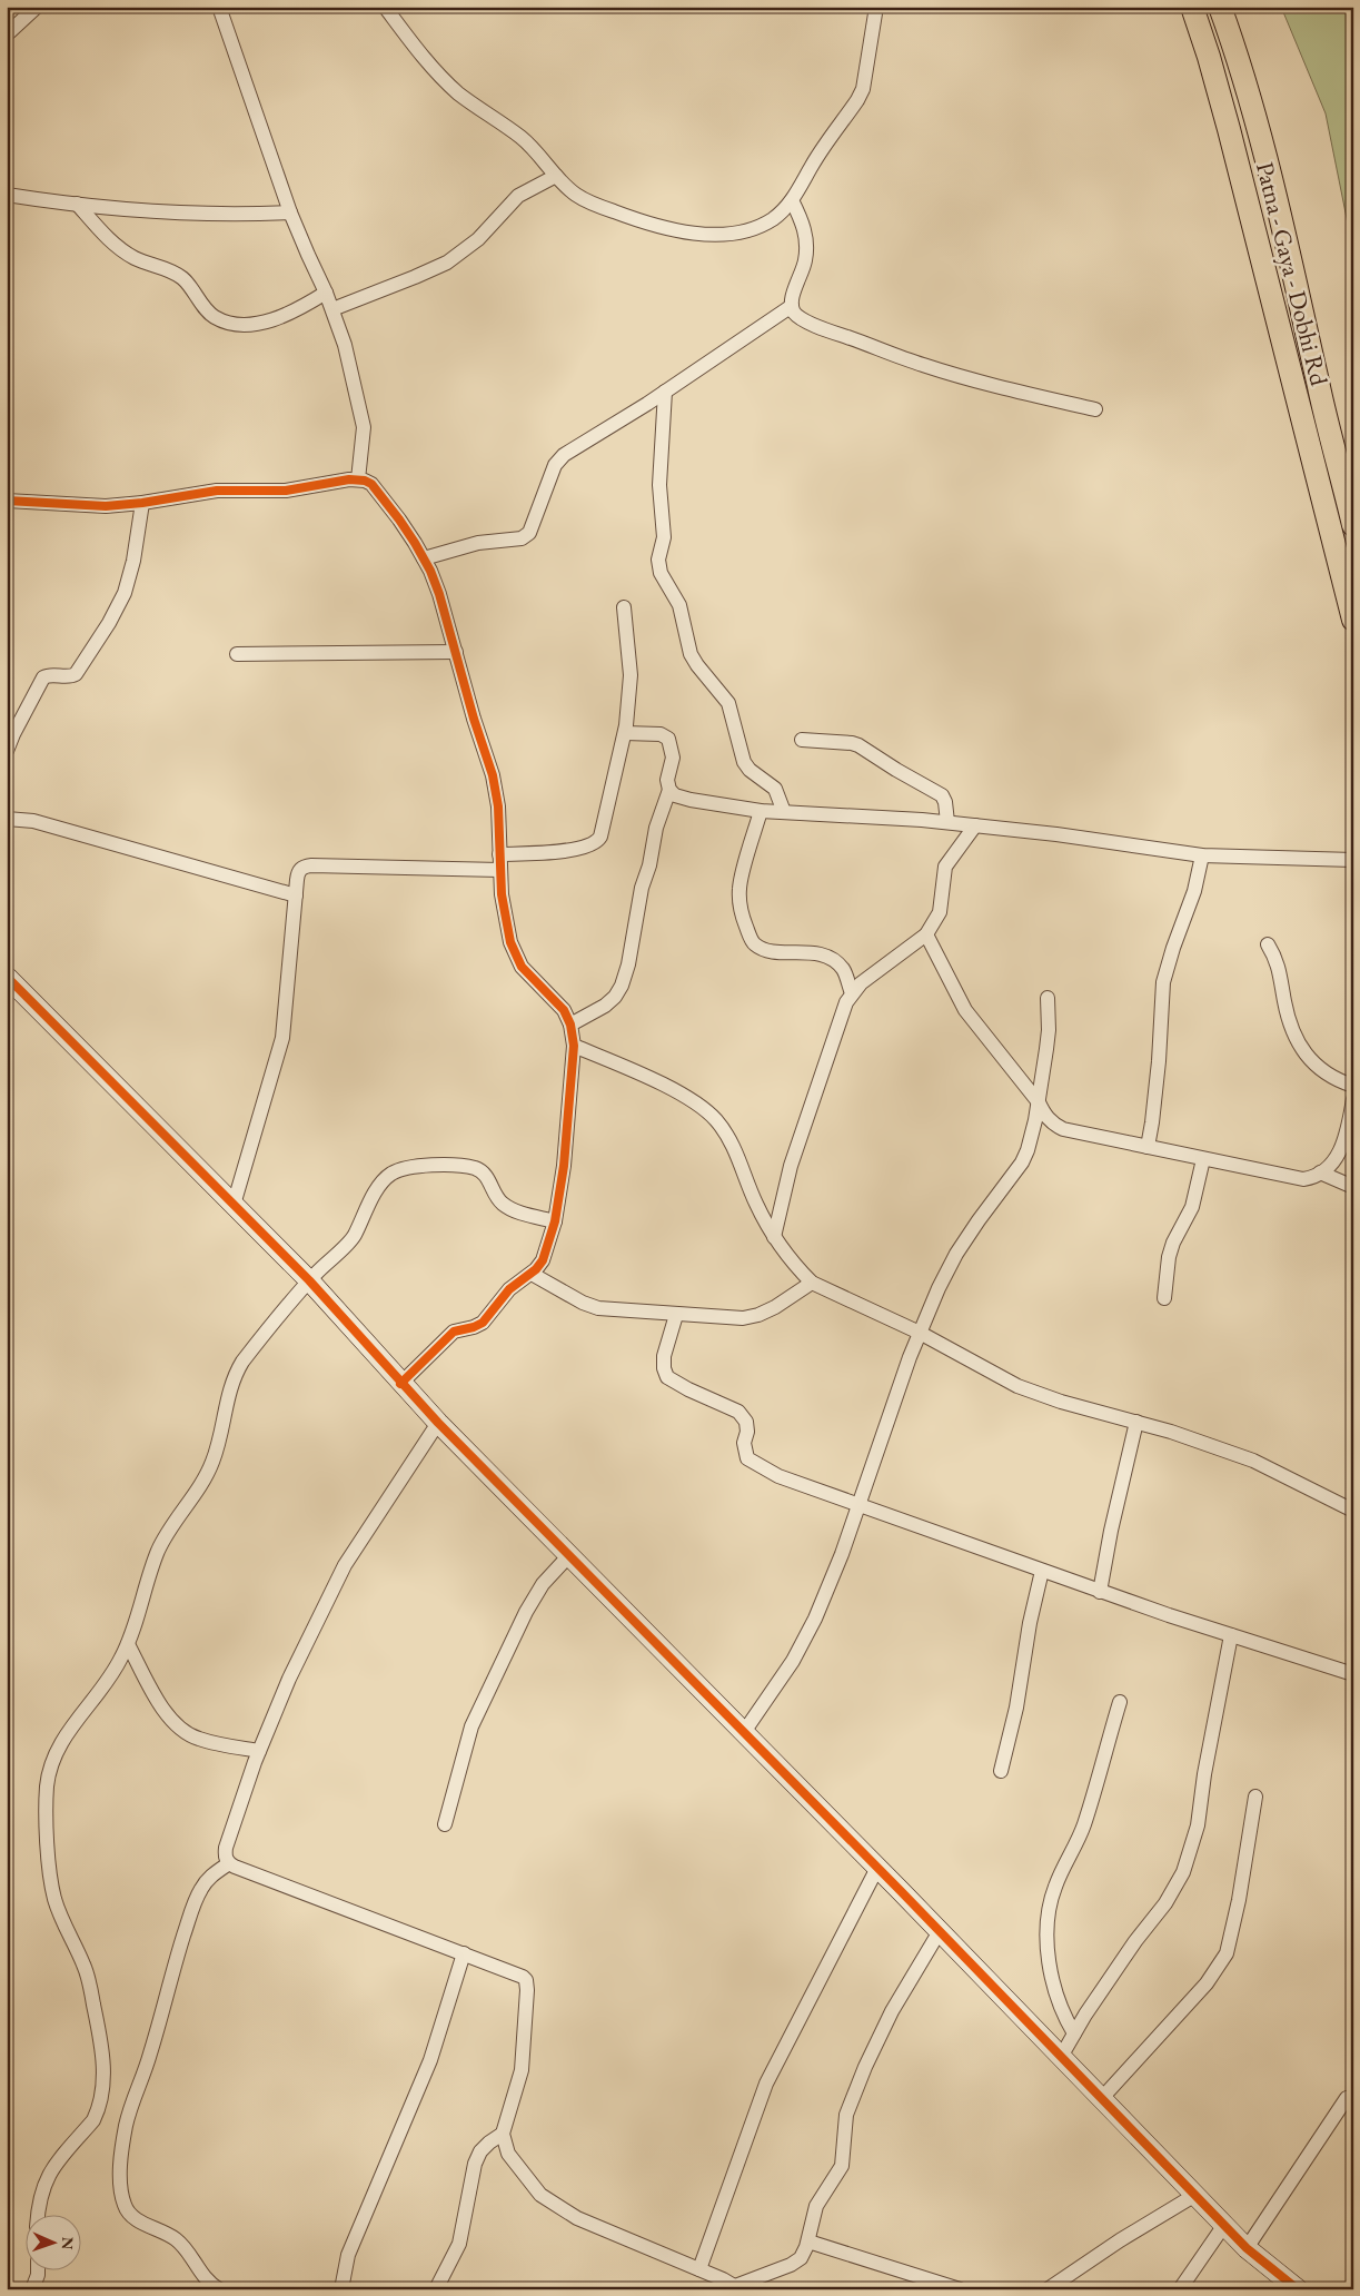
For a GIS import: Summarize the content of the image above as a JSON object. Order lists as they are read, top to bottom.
{
  "streets": {
    "main road": ["Patna - Gaya - Dobhi Rd"]
  },
  "north": "right"
}
